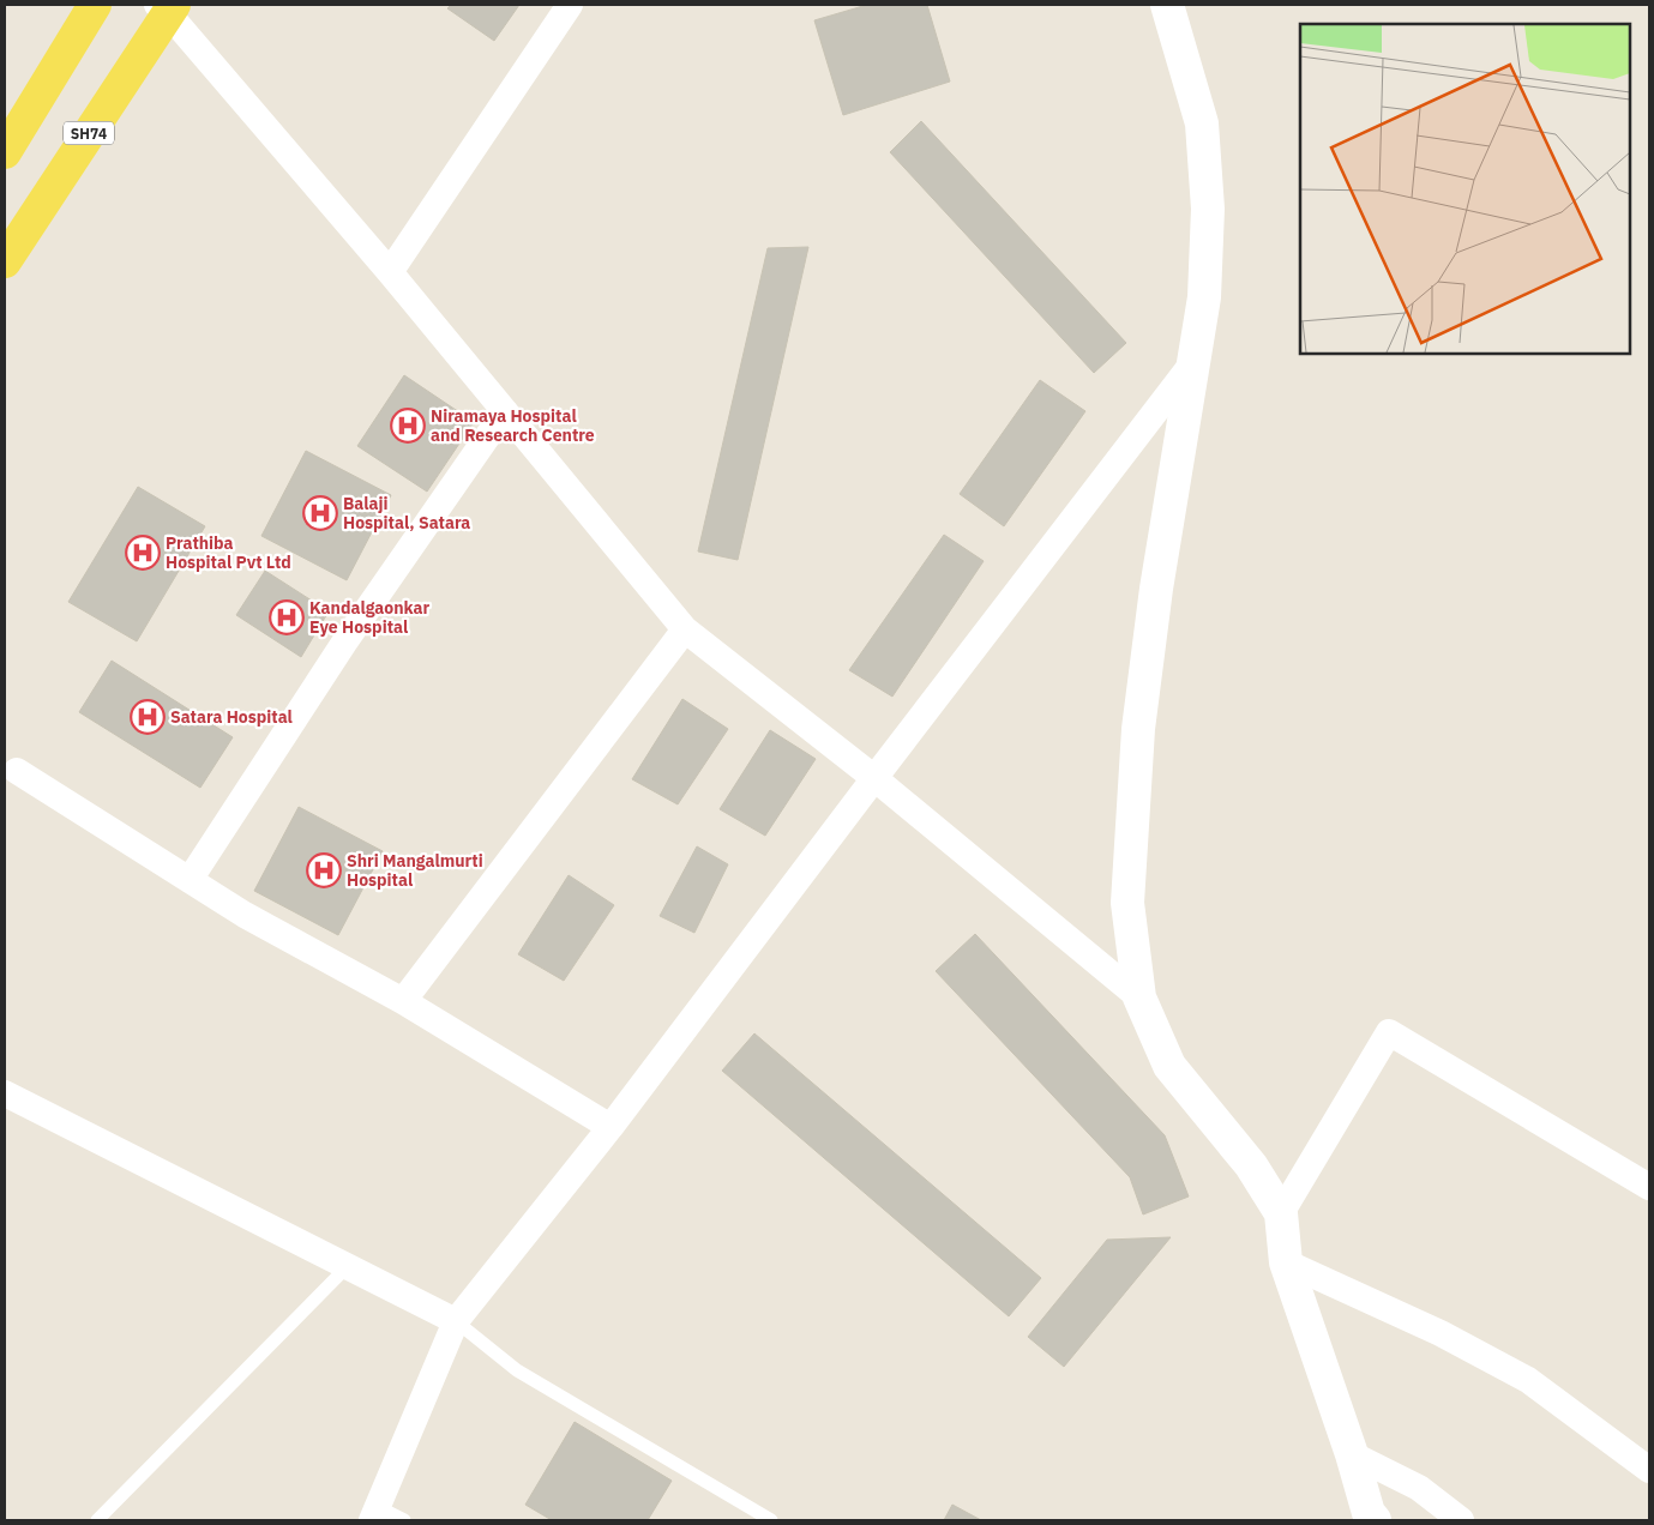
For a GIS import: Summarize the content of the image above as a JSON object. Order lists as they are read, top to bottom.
{
  "streets": {
    "main road": ["SH74"]
  },
  "places": {
    "hospital": [
      "Niramaya Hospital and Research Centre",
      "Balaji Hospital, Satara",
      "Prathiba Hospital Pvt Ltd",
      "Kandalgaonkar Eye Hospital",
      "Satara Hospital",
      "Shri Mangalmurti Hospital"
    ]
  }
}
